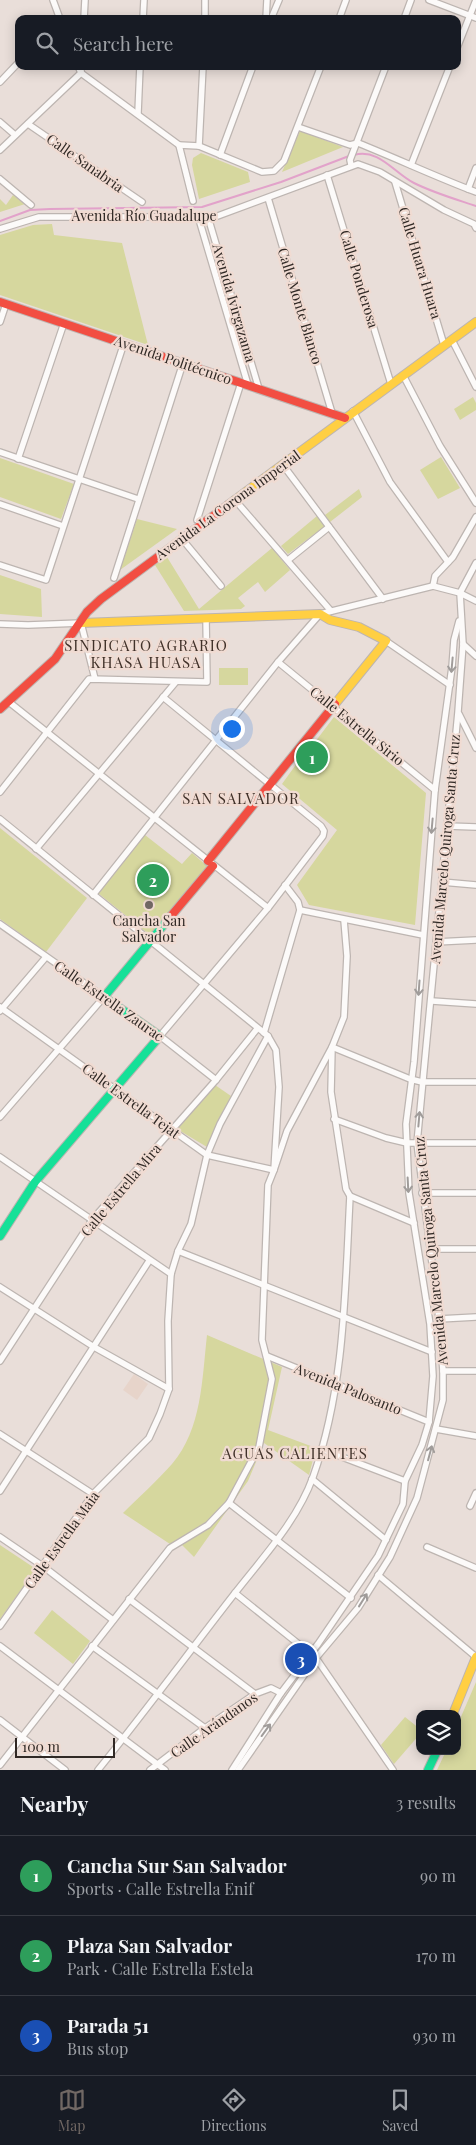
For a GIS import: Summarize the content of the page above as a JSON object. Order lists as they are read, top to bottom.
{
  "streets": {
    "street": [
      "Calle Sanabria",
      "Avenida Río Guadalupe",
      "Calle Huara Huara",
      "Calle Ponderosa",
      "Avenida Ivirgazama",
      "Calle Monte Blanco",
      "Avenida Politécnico",
      "Avenida La Corona Imperial",
      "Calle Estrella Sirio",
      "Avenida Marcelo Quiroga Santa Cruz",
      "Calle Estrella Zaurac",
      "Calle Estrella Tejat",
      "Calle Estrella Mira",
      "Avenida Palosanto",
      "Calle Estrella Maia",
      "Calle Arándanos"
    ]
  },
  "crossings": [
    ["Avenida Río Guadalupe", "Calle Ponderosa"],
    ["Avenida Río Guadalupe", "Avenida Ivirgazama"],
    ["Avenida Río Guadalupe", "Calle Monte Blanco"],
    ["Calle Huara Huara", "Avenida La Corona Imperial"],
    ["Calle Ponderosa", "Avenida La Corona Imperial"],
    ["Avenida Ivirgazama", "Avenida Politécnico"],
    ["Calle Monte Blanco", "Avenida Politécnico"],
    ["Avenida Politécnico", "Avenida La Corona Imperial"],
    ["Calle Estrella Sirio", "Avenida Marcelo Quiroga Santa Cruz"],
    ["Avenida Marcelo Quiroga Santa Cruz", "Avenida Palosanto"],
    ["Avenida Marcelo Quiroga Santa Cruz", "Calle Arándanos"],
    ["Calle Estrella Zaurac", "Calle Estrella Mira"],
    ["Calle Estrella Tejat", "Calle Estrella Mira"],
    ["Calle Estrella Tejat", "Calle Estrella Maia"]
  ],
  "districts": ["SINDICATO AGRARIO KHASA HUASA", "SAN SALVADOR", "AGUAS CALIENTES"],
  "places": ["Cancha San Salvador"],
  "scale_bar": "100 m",
  "page": {
    "search": "Search here",
    "pins": ["1", "2", "3"],
    "scale": "100 m",
    "heading": ["Nearby", "3 results"],
    "list": [
      {
        "mark": "1",
        "name": "Cancha Sur San Salvador",
        "note": "Sports · Calle Estrella Enif",
        "value": "90 m"
      },
      {
        "mark": "2",
        "name": "Plaza San Salvador",
        "note": "Park · Calle Estrella Estela",
        "value": "170 m"
      },
      {
        "mark": "3",
        "name": "Parada 51",
        "note": "Bus stop",
        "value": "930 m"
      }
    ],
    "nav": ["Map", "Directions", "Saved"]
  }
}
